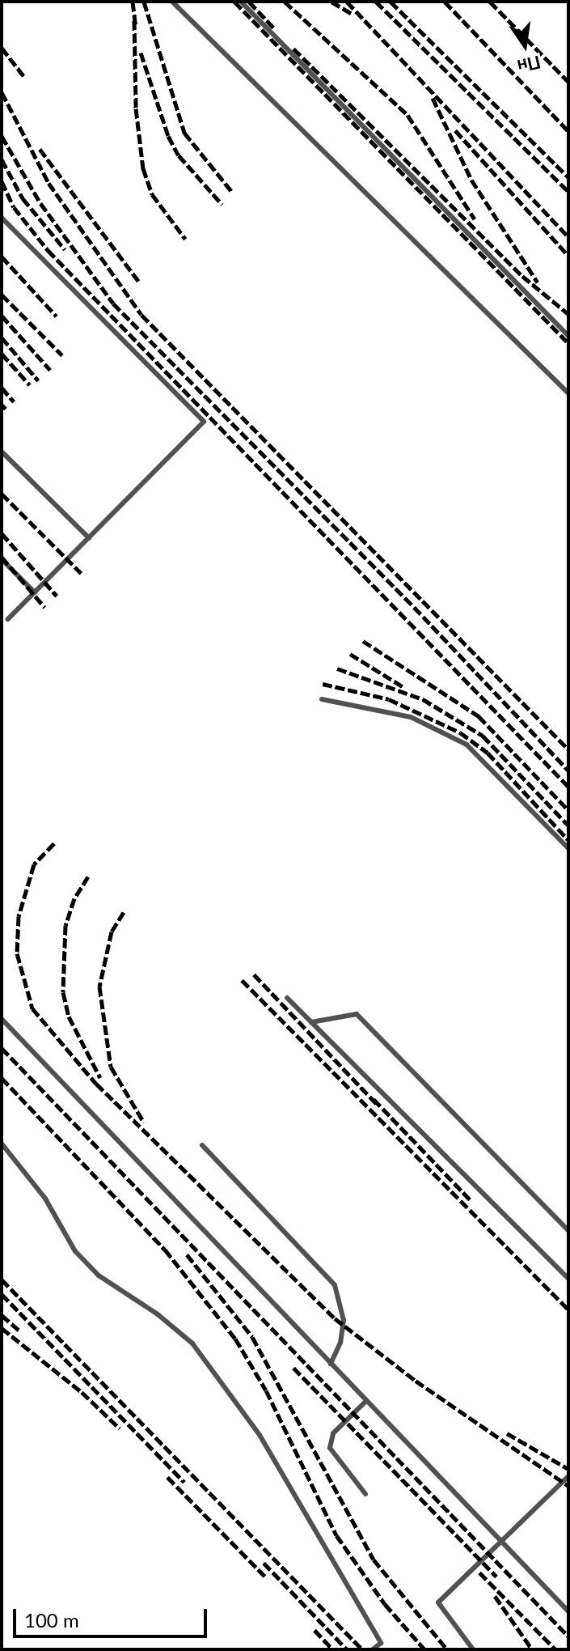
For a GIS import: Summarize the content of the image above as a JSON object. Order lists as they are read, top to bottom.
{
  "scale_bar": "100 m",
  "north": "bottom"
}
